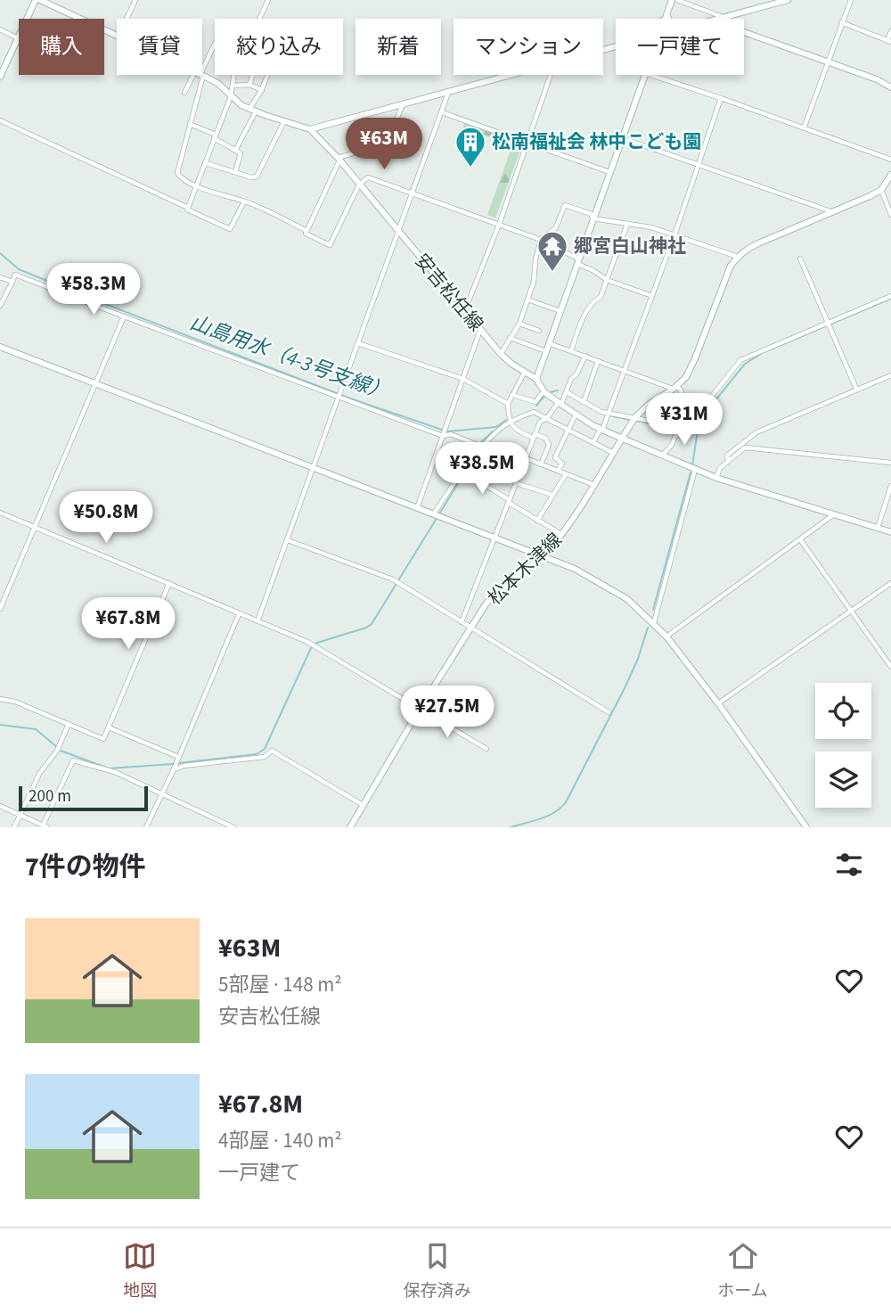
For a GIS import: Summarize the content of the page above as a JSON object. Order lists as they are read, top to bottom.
{
  "streets": {
    "main road": ["安吉松任線", "松本木津線"]
  },
  "crossings": [
    ["安吉松任線", "松本木津線"]
  ],
  "water": ["山島用水（4-3号支線）"],
  "places": {
    "building": ["松南福祉会 林中こども園"],
    "temple": ["郷宮白山神社"]
  },
  "scale_bar": "200 m",
  "page": {
    "chip": [
      "購入",
      "賃貸",
      "絞り込み",
      "新着",
      "マンション",
      "一戸建て"
    ],
    "price": [
      "¥63M",
      "¥58.3M",
      "¥31M",
      "¥38.5M",
      "¥50.8M",
      "¥67.8M",
      "¥27.5M"
    ],
    "scale": "200 m",
    "heading": "7件の物件",
    "list": [
      {
        "name": "¥63M",
        "note": "5部屋 · 148 m² · 安吉松任線"
      },
      {
        "name": "¥67.8M",
        "note": "4部屋 · 140 m² · 一戸建て"
      }
    ],
    "tabs": ["地図", "保存済み", "ホーム"]
  }
}
